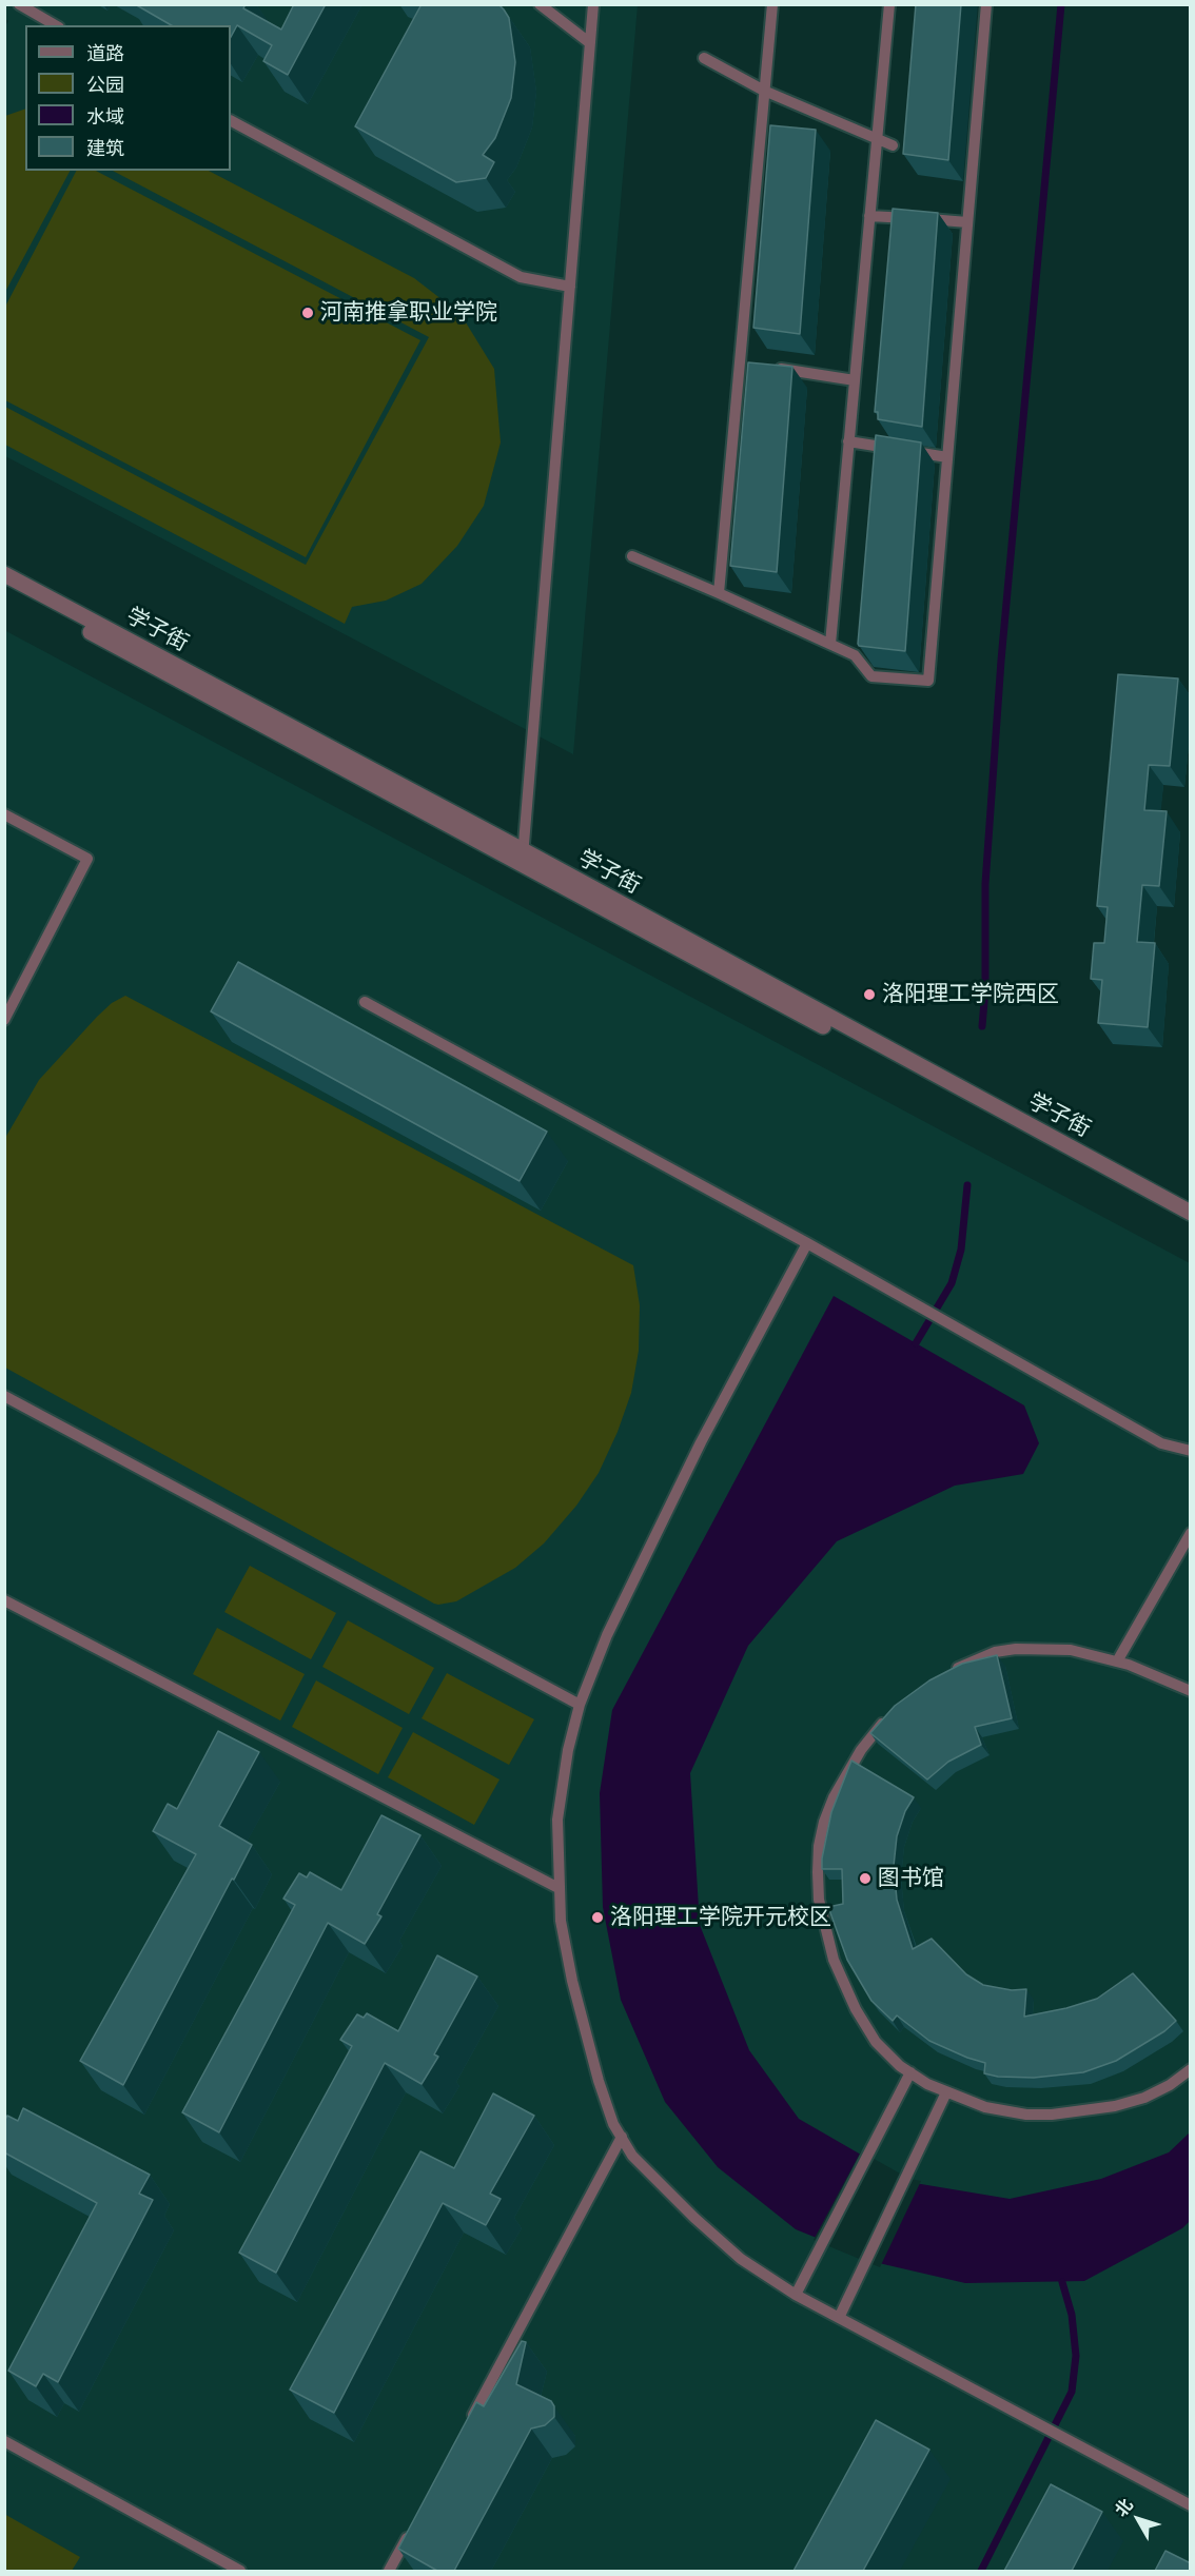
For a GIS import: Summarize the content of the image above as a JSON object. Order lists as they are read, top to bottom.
{
  "streets": {
    "street": ["学子街"]
  },
  "places": [
    "河南推拿职业学院",
    "洛阳理工学院西区",
    "图书馆",
    "洛阳理工学院开元校区"
  ],
  "legend": [
    "道路",
    "公园",
    "水域",
    "建筑"
  ],
  "north": "top left"
}
